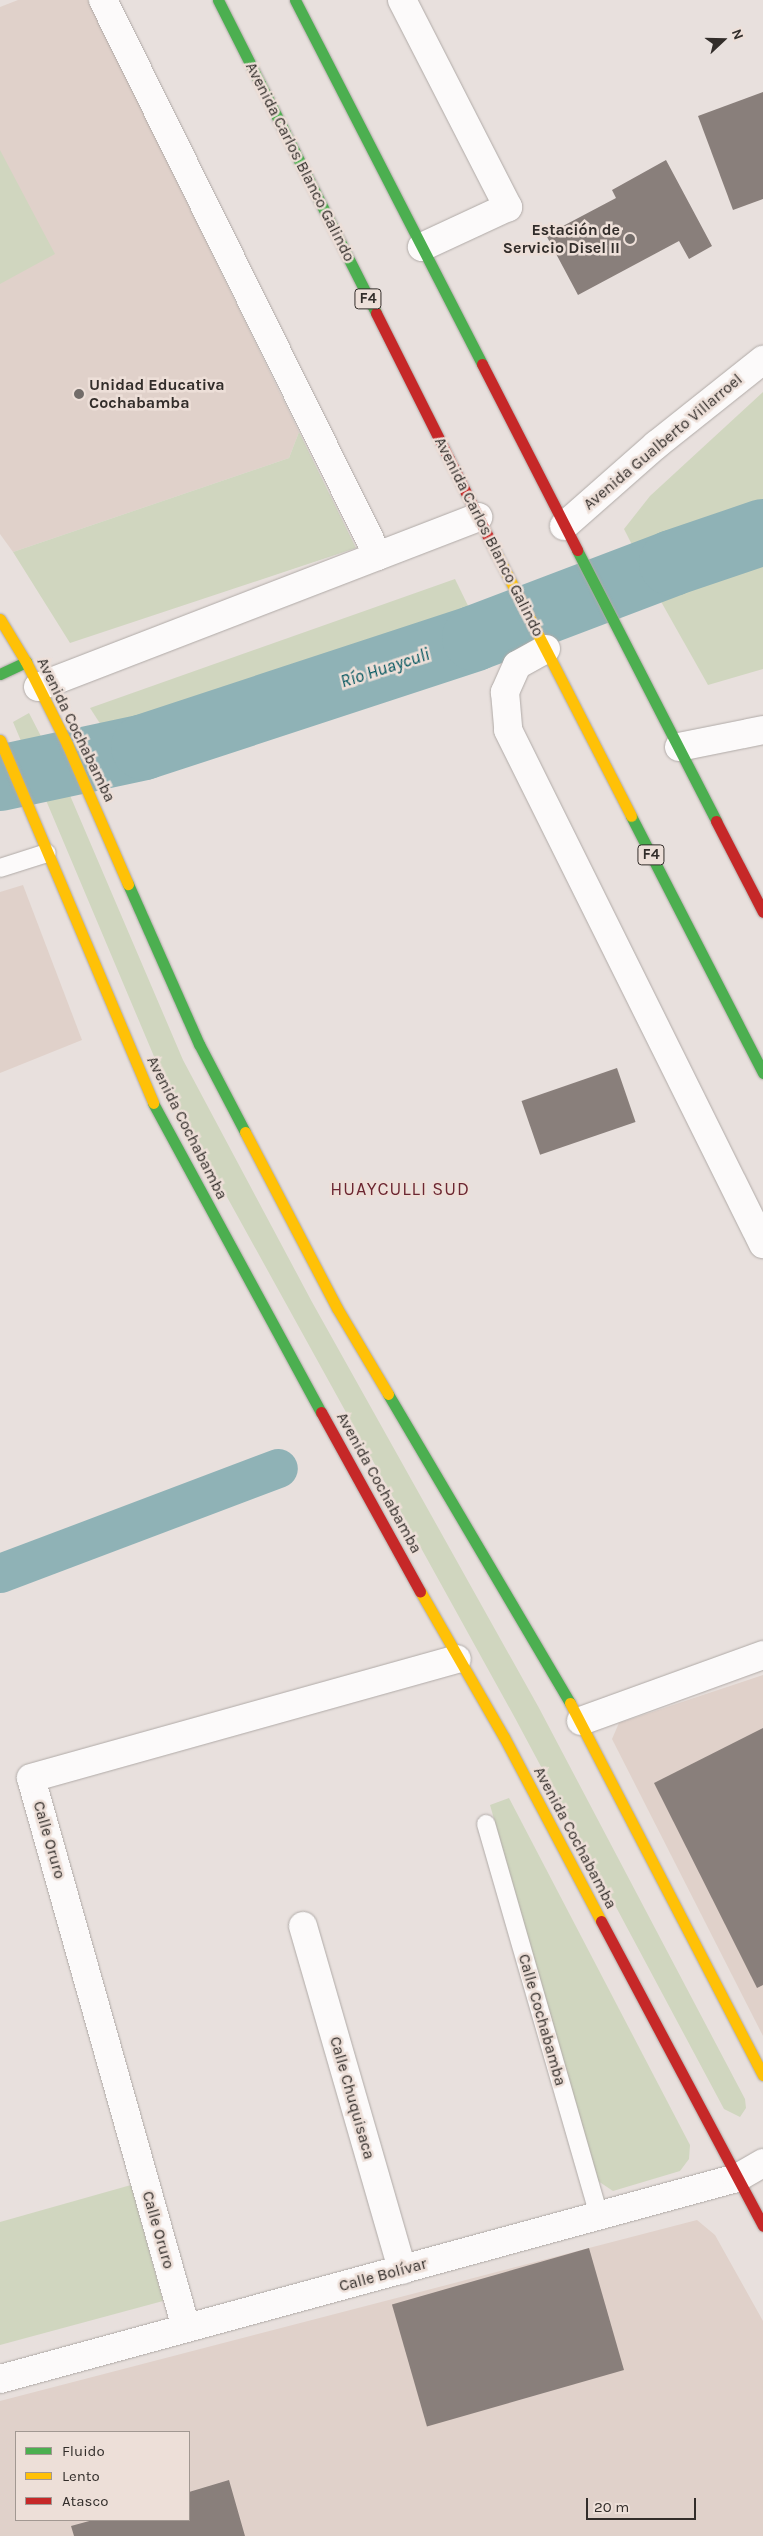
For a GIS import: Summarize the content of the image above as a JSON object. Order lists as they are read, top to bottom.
{
  "streets": {
    "main road": ["Avenida Carlos Blanco Galindo", "F4", "Avenida Cochabamba"],
    "street": [
      "Avenida Gualberto Villarroel",
      "Calle Oruro",
      "Calle Chuquisaca",
      "Calle Bolívar"
    ],
    "lane": ["Calle Cochabamba"]
  },
  "crossings": [
    ["Avenida Cochabamba", "Calle Oruro"],
    ["Avenida Cochabamba", "Calle Bolívar"],
    ["Calle Oruro", "Calle Bolívar"],
    ["Calle Cochabamba", "Calle Bolívar"],
    ["Calle Chuquisaca", "Calle Bolívar"]
  ],
  "districts": ["HUAYCULLI SUD"],
  "water": ["Río Huayculi"],
  "places": ["Estación de Servicio Disel II", "Unidad Educativa Cochabamba"],
  "legend": ["Fluido", "Lento", "Atasco"],
  "scale_bar": "20 m",
  "north": "right"
}
